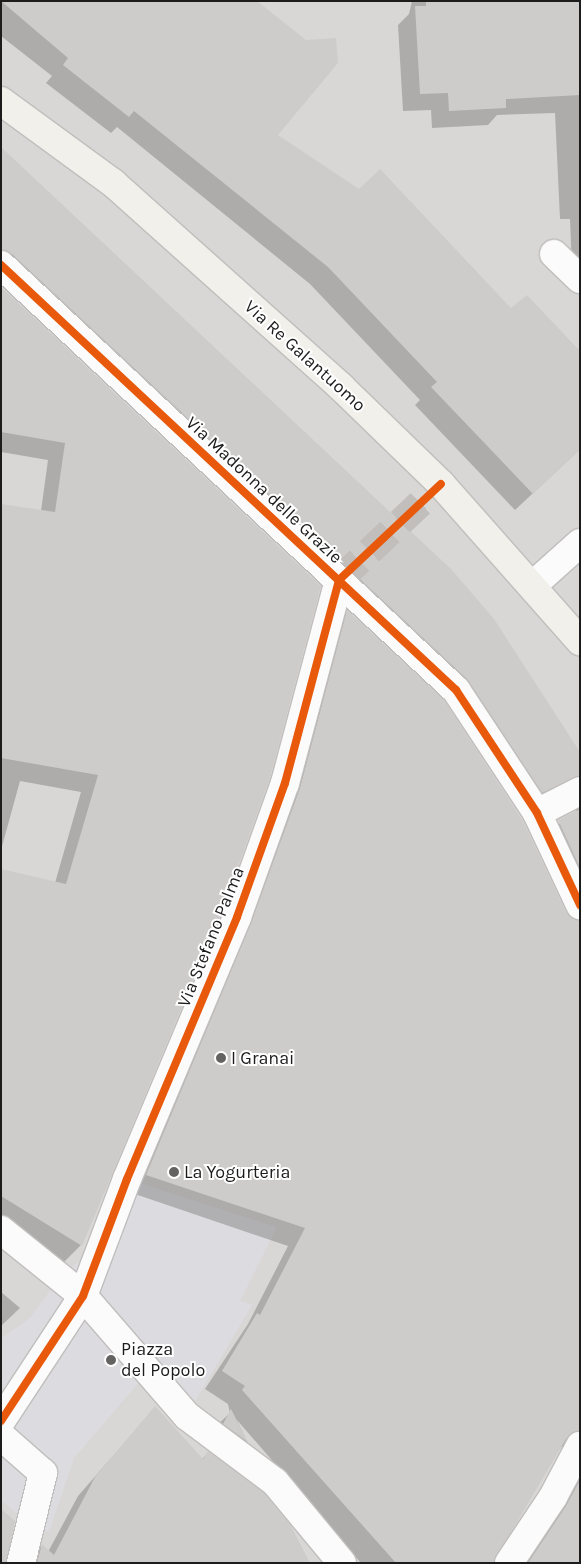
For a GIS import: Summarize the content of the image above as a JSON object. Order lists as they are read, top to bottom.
{
  "streets": {
    "street": ["Via Re Galantuomo", "Via Madonna delle Grazie", "Via Stefano Palma"]
  },
  "crossings": [
    ["Via Madonna delle Grazie", "Via Stefano Palma"]
  ],
  "places": ["I Granai", "La Yogurteria", "Piazza del Popolo"]
}
